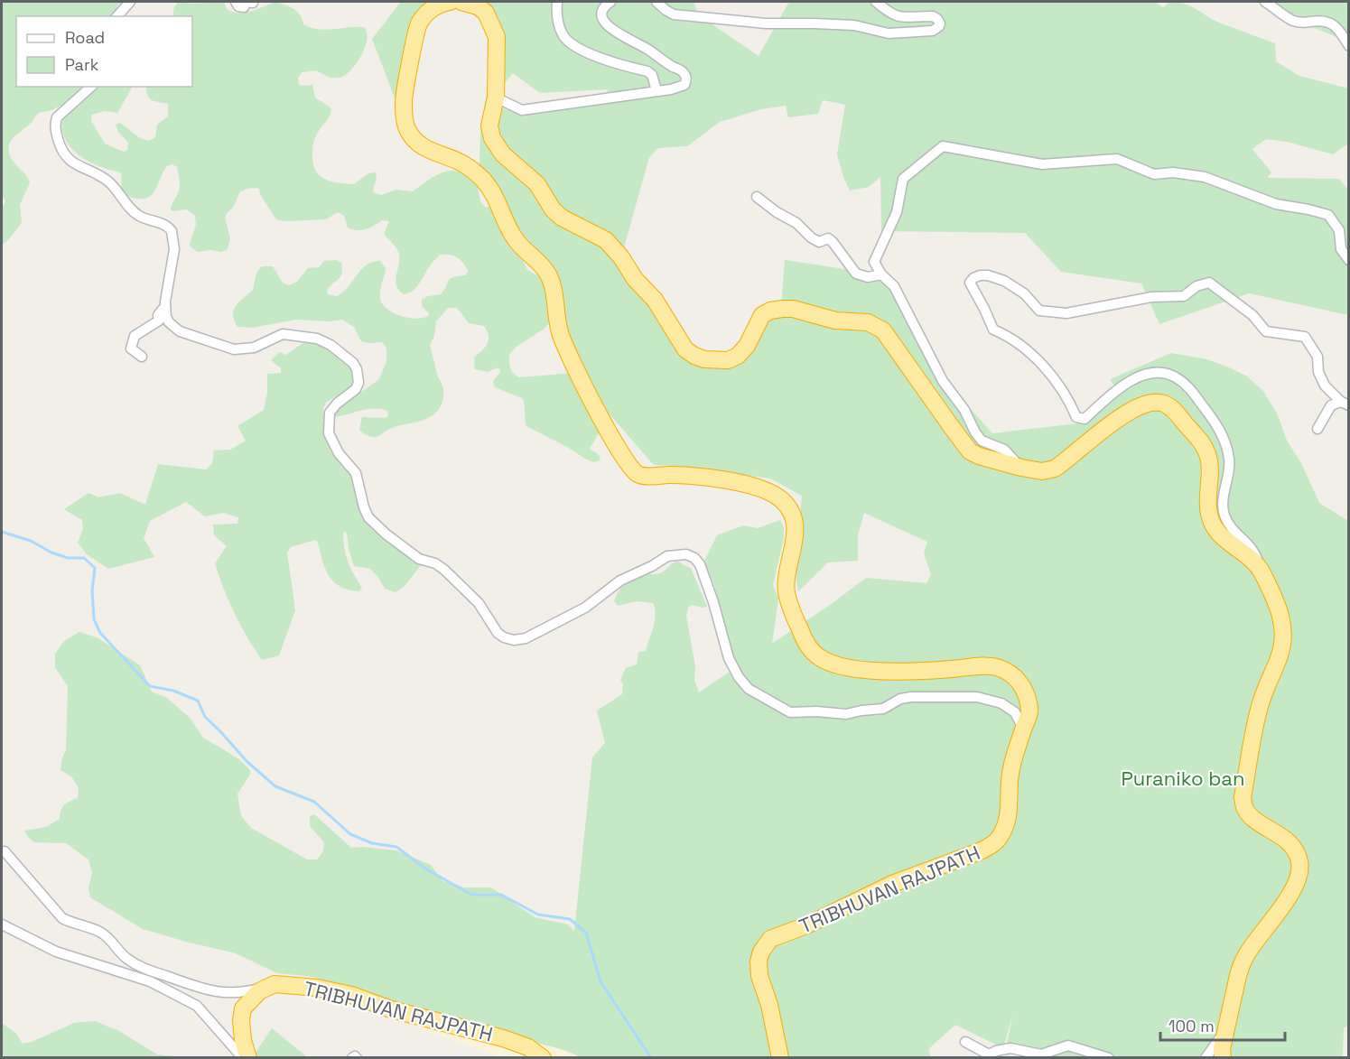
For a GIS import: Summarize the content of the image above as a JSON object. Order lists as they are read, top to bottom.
{
  "streets": {
    "highway": ["TRIBHUVAN RAJPATH"]
  },
  "parks": ["Puraniko ban"],
  "legend": ["Road", "Park"],
  "scale_bar": "100 m"
}
